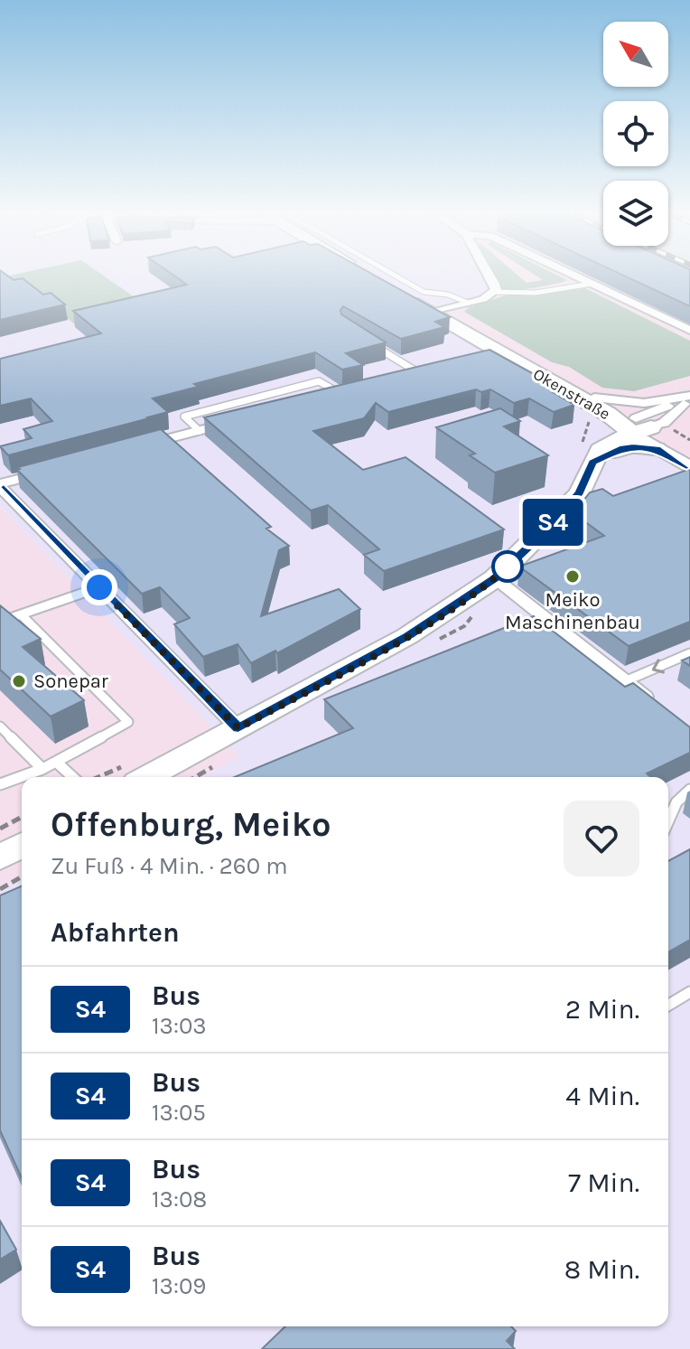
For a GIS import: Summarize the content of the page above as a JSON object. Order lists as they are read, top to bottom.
{
  "streets": {
    "main road": ["Okenstraße"]
  },
  "places": ["Meiko Maschinenbau", "Sonepar"],
  "lines": ["bus line S4"],
  "north": "top left",
  "page": {
    "on_map": "S4",
    "heading": [
      ["Offenburg, Meiko", "Zu Fuß · 4 Min. · 260 m"],
      "Abfahrten"
    ],
    "list": [
      {
        "mark": "S4",
        "name": "Bus",
        "note": "13:03",
        "value": "2 Min."
      },
      {
        "mark": "S4",
        "name": "Bus",
        "note": "13:05",
        "value": "4 Min."
      },
      {
        "mark": "S4",
        "name": "Bus",
        "note": "13:08",
        "value": "7 Min."
      },
      {
        "mark": "S4",
        "name": "Bus",
        "note": "13:09",
        "value": "8 Min."
      }
    ]
  }
}
